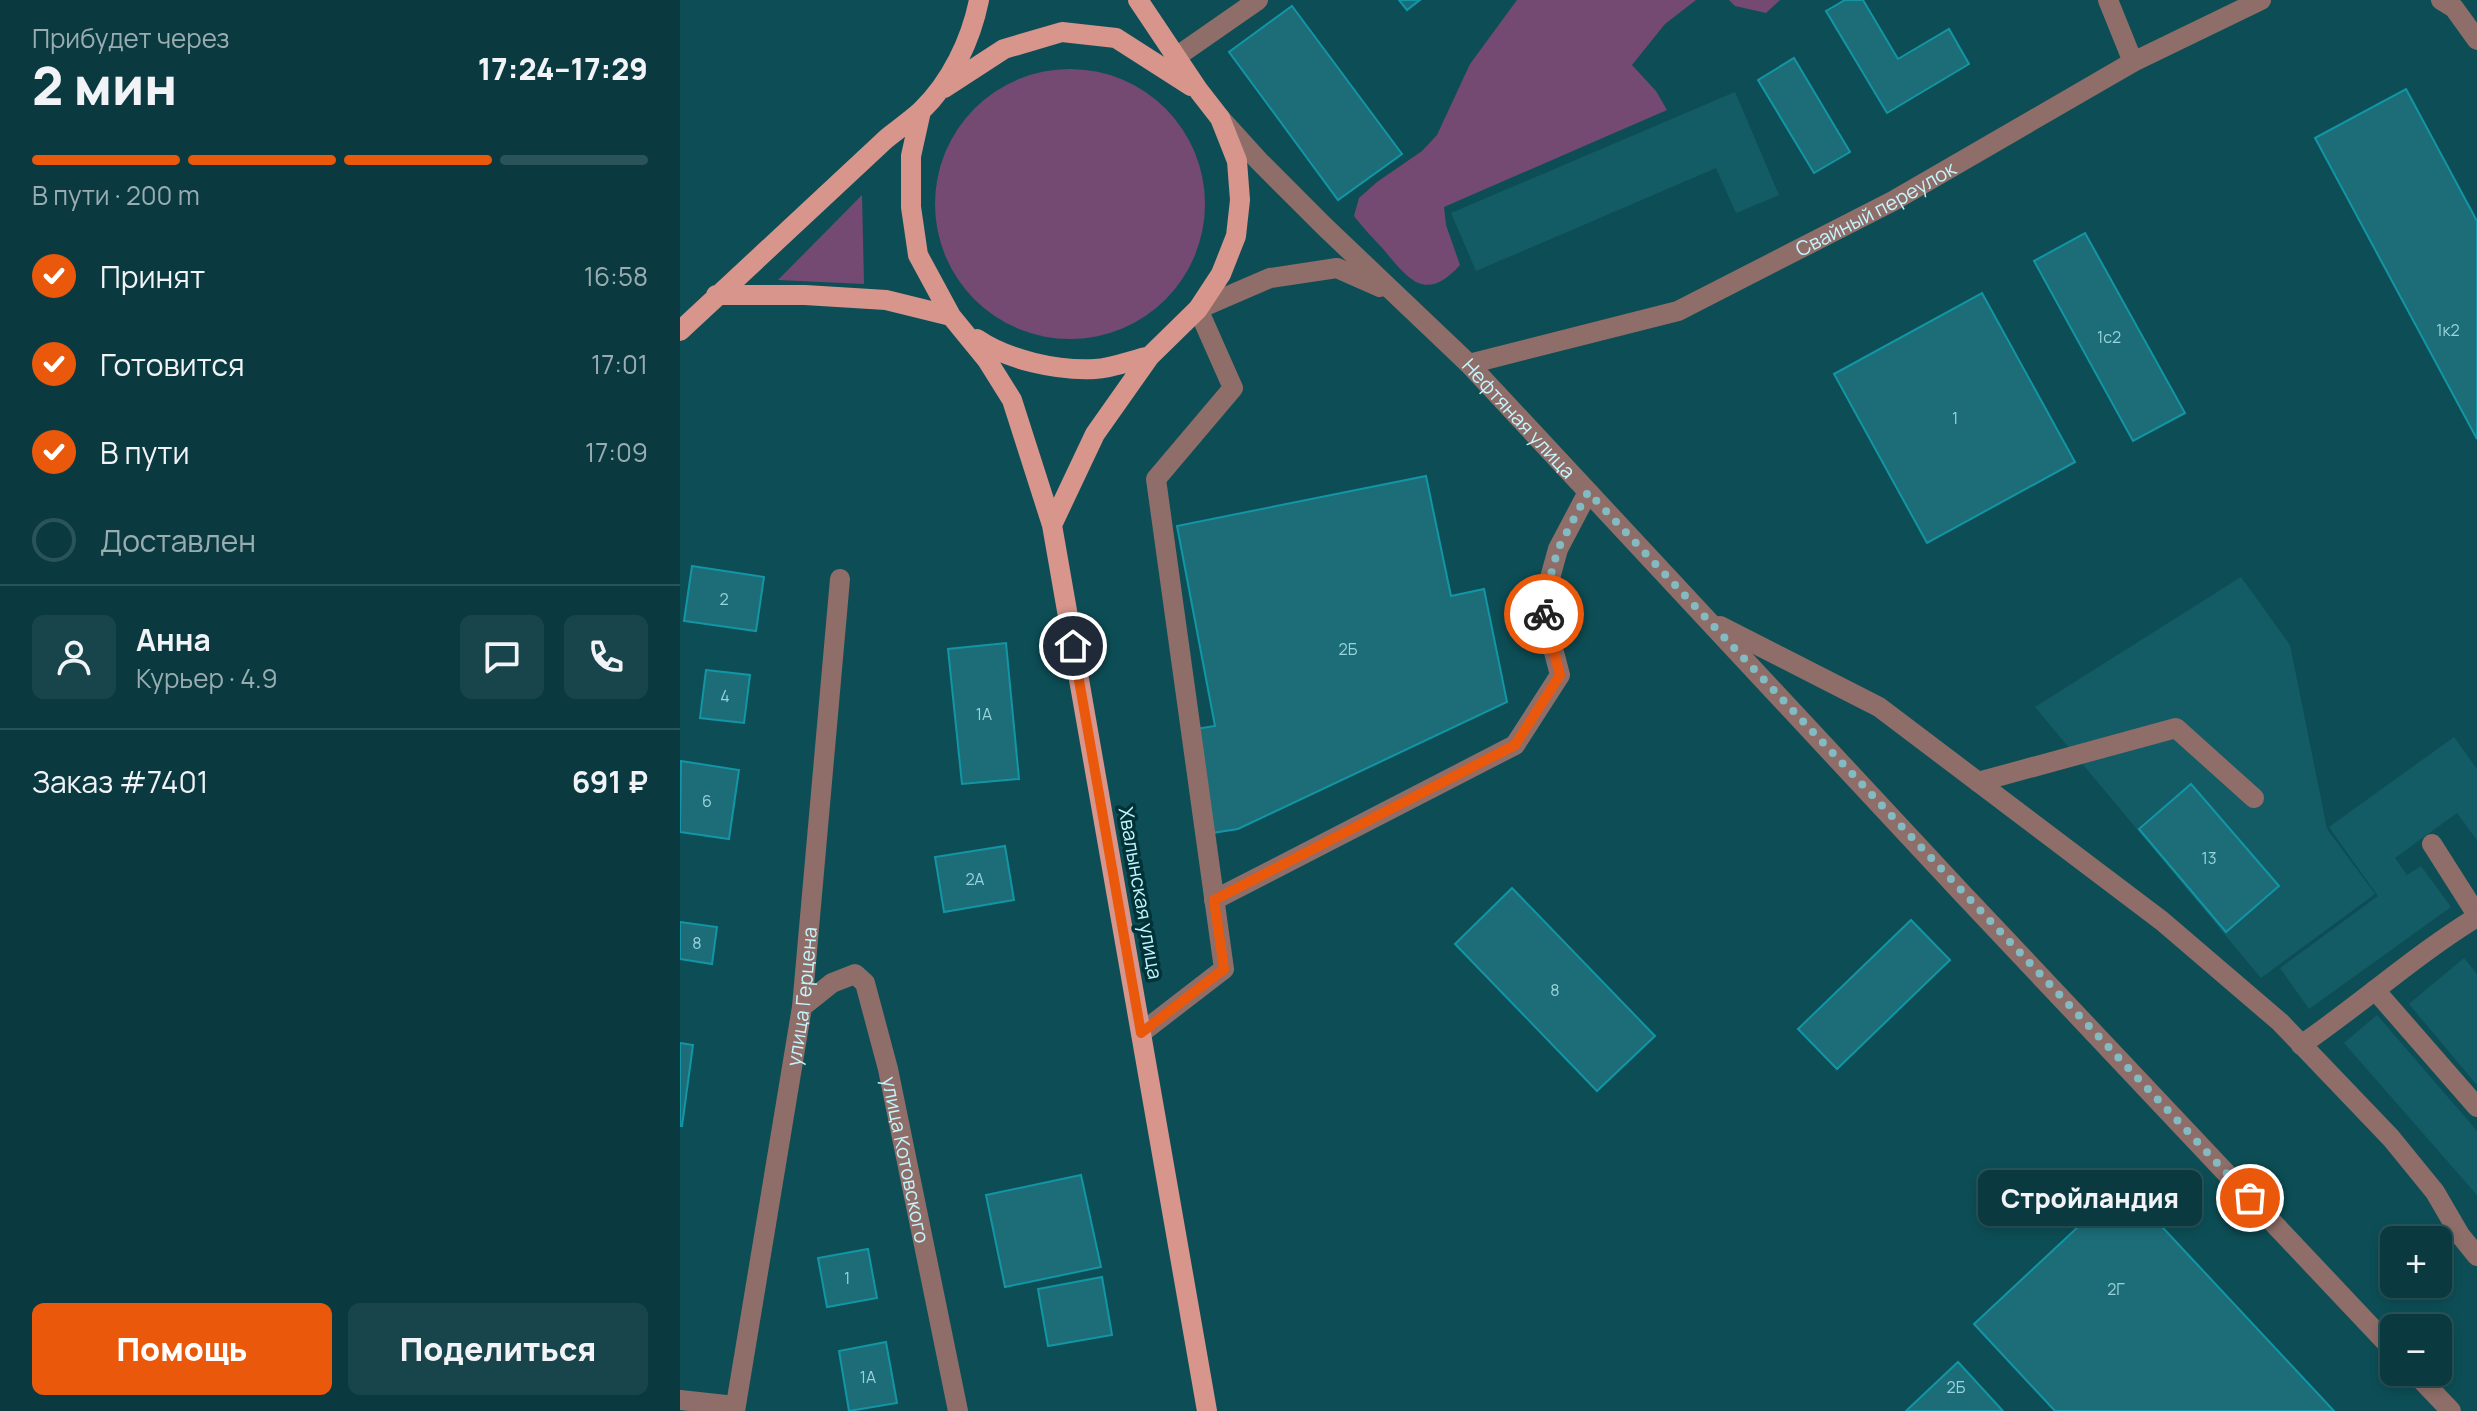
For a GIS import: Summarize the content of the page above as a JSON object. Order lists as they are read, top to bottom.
{
  "streets": {
    "main road": ["Хвалынская улица"],
    "street": [
      "Свайный переулок",
      "Нефтяная улица",
      "улица Герцена",
      "улица Котовского"
    ]
  },
  "crossings": [
    ["Свайный переулок", "Нефтяная улица"],
    ["улица Герцена", "улица Котовского"]
  ],
  "places": ["Стройландия"],
  "house_numbers": [
    "1к2",
    "1с2",
    "1",
    "2",
    "2Б",
    "4",
    "1А",
    "6",
    "13",
    "2А",
    "8",
    "8",
    "1",
    "2Г",
    "1А",
    "2Б"
  ],
  "page": {
    "heading": ["2 мин", "Прибудет через", "17:24–17:29"],
    "panel": [
      "Анна",
      "Курьер · 4.9",
      "Заказ #7401",
      "691 ₽"
    ],
    "bar": "В пути · 200 m",
    "list": [
      ["Принят", "16:58"],
      ["Готовится", "17:01"],
      ["В пути", "17:09"],
      "Доставлен"
    ],
    "bubble": "Стройландия",
    "map_buttons": ["+", "−"],
    "buttons": ["Помощь", "Поделиться"]
  }
}
